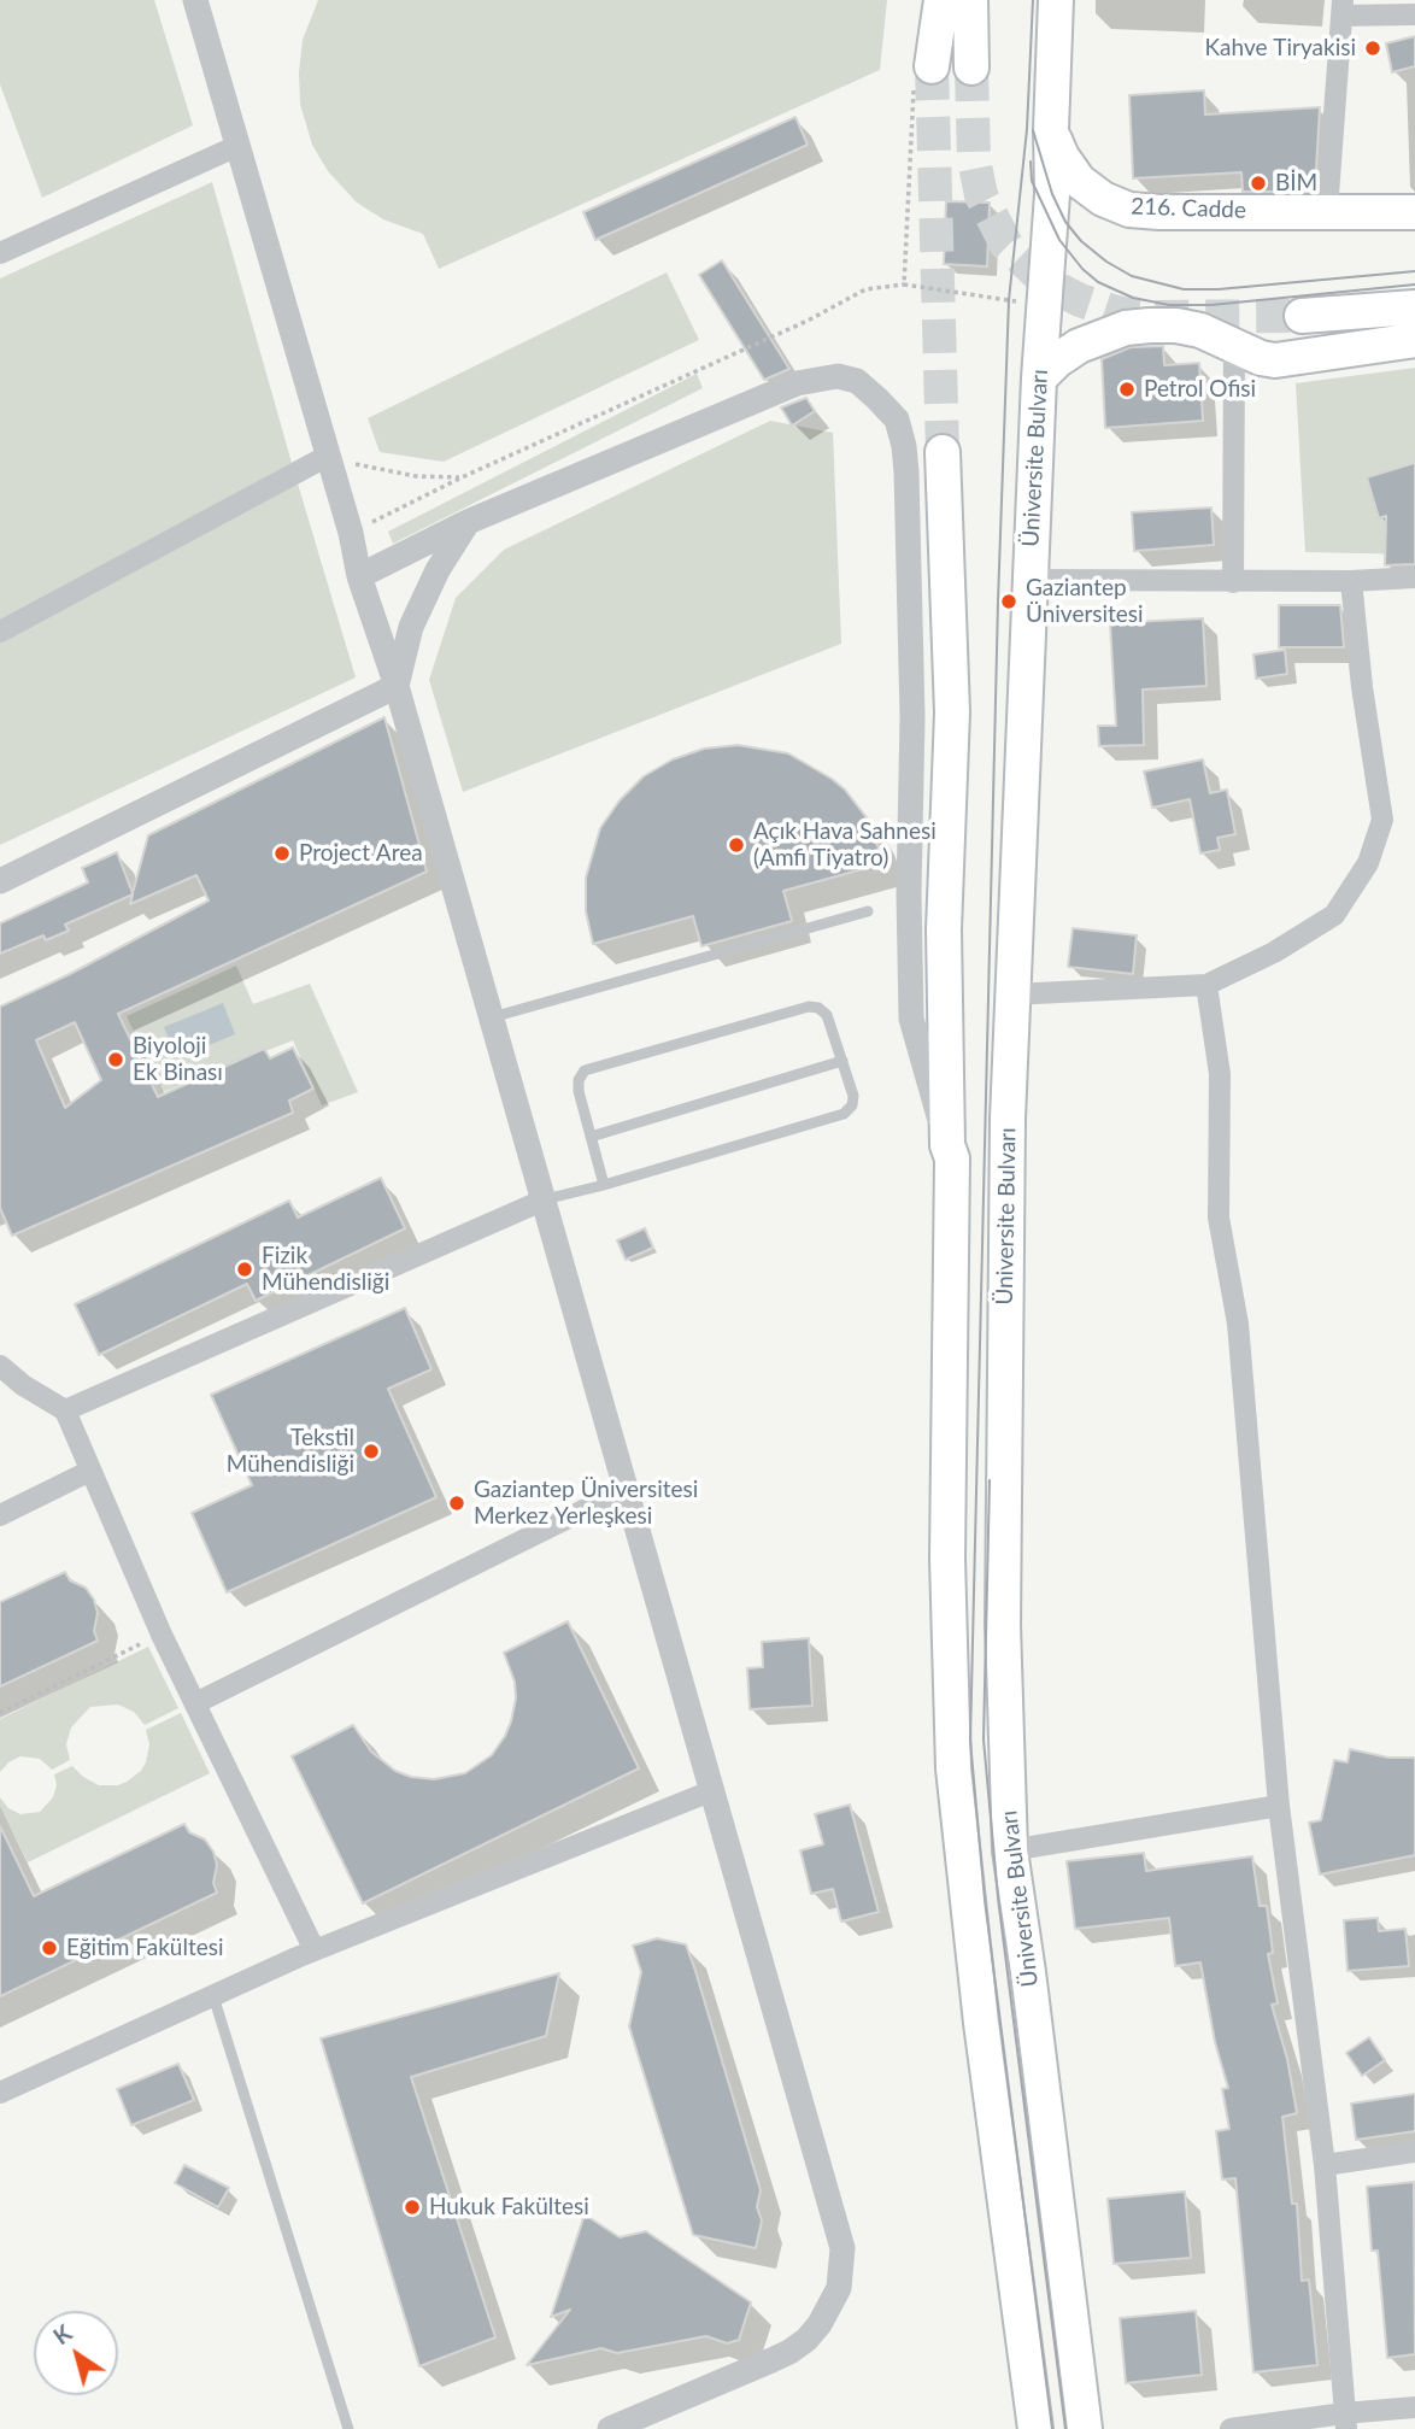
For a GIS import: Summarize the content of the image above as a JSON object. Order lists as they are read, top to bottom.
{
  "streets": {
    "main road": ["216. Cadde", "Üniversite Bulvarı"]
  },
  "crossings": [
    ["216. Cadde", "Üniversite Bulvarı"]
  ],
  "places": [
    "Kahve Tiryakisi",
    "BİM",
    "Petrol Ofisi",
    "Gaziantep Üniversitesi",
    "Açık Hava Sahnesi (Amfi Tiyatro)",
    "Project Area",
    "Biyoloji Ek Binası",
    "Fizik Mühendisliği",
    "Tekstil Mühendisliği",
    "Gaziantep Üniversitesi Merkez Yerleşkesi",
    "Eğitim Fakültesi",
    "Hukuk Fakültesi"
  ],
  "north": "top left"
}
